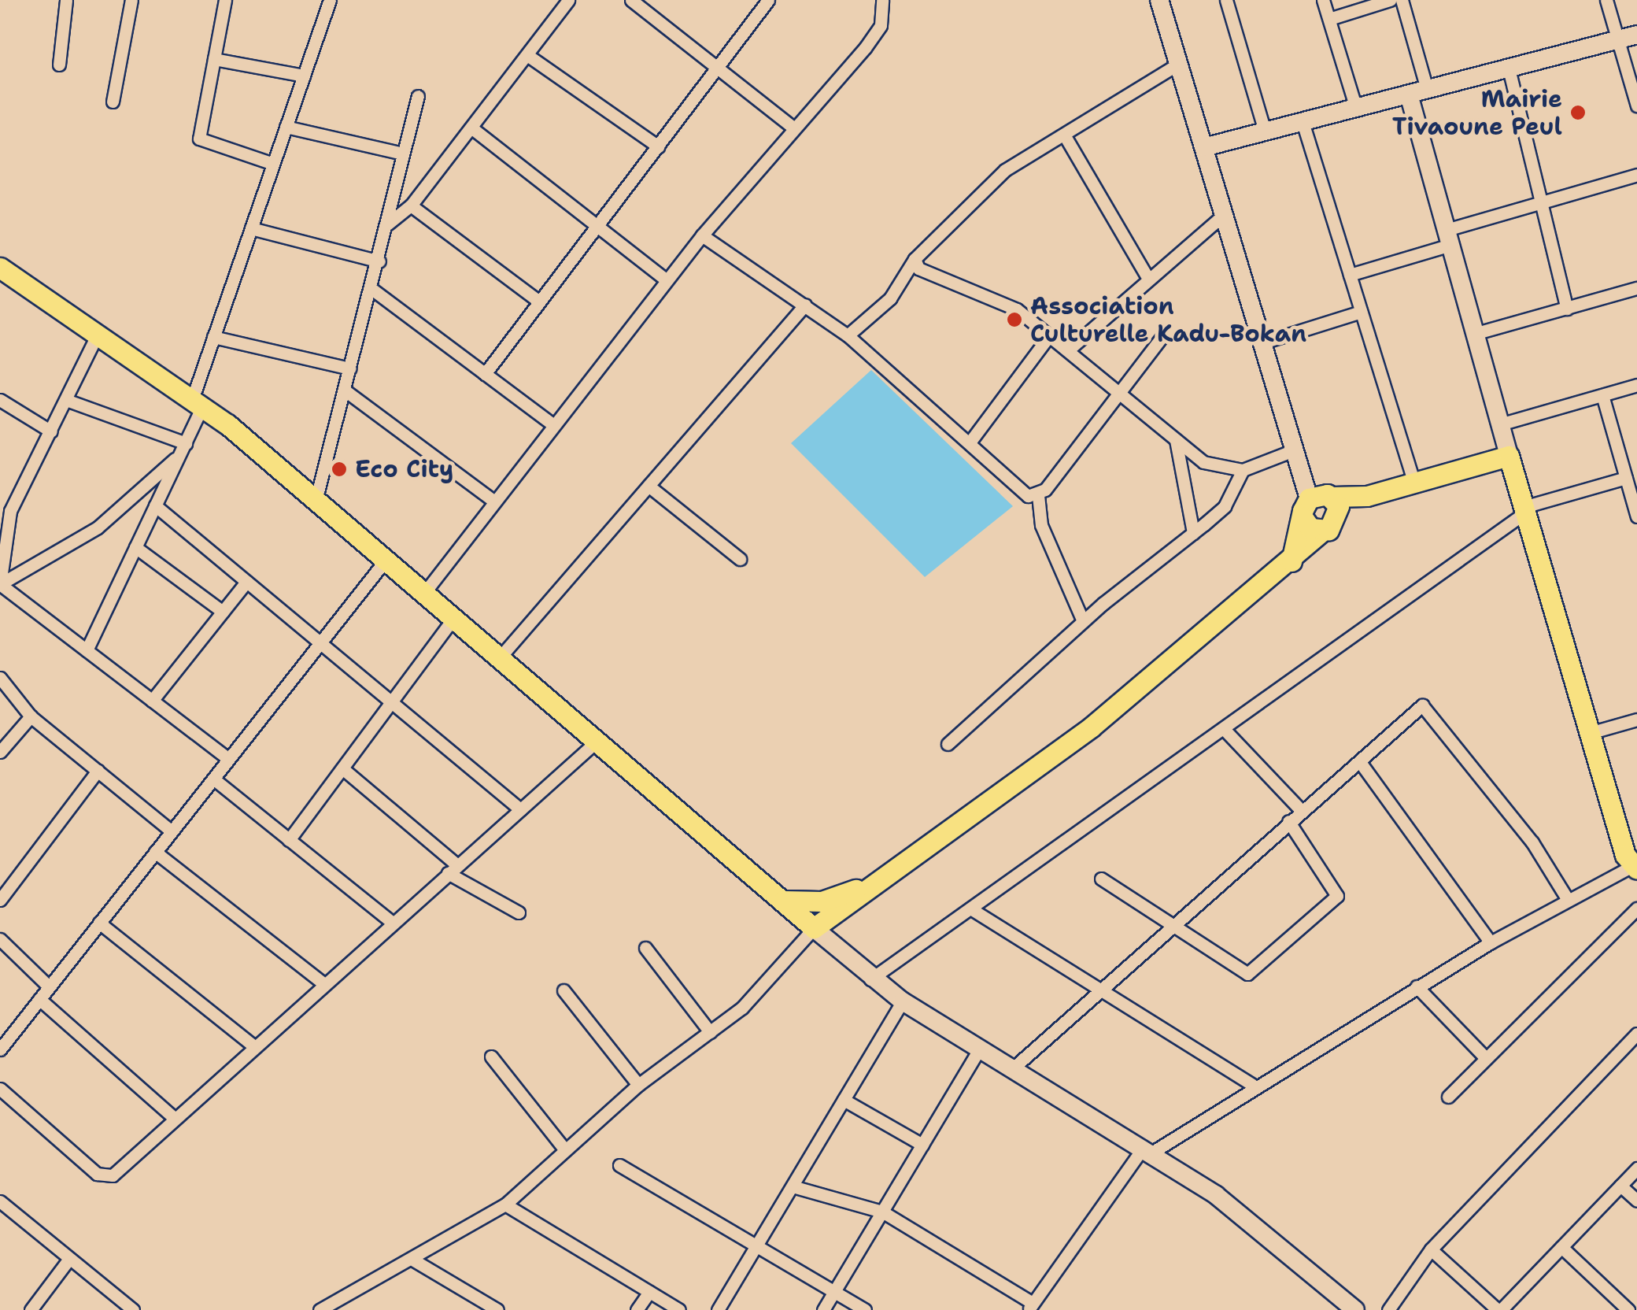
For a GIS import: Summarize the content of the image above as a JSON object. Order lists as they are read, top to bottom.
{
  "places": ["Mairie Tivaoune Peul", "Association Culturelle Kadu-Bokan", "Eco City"]
}
